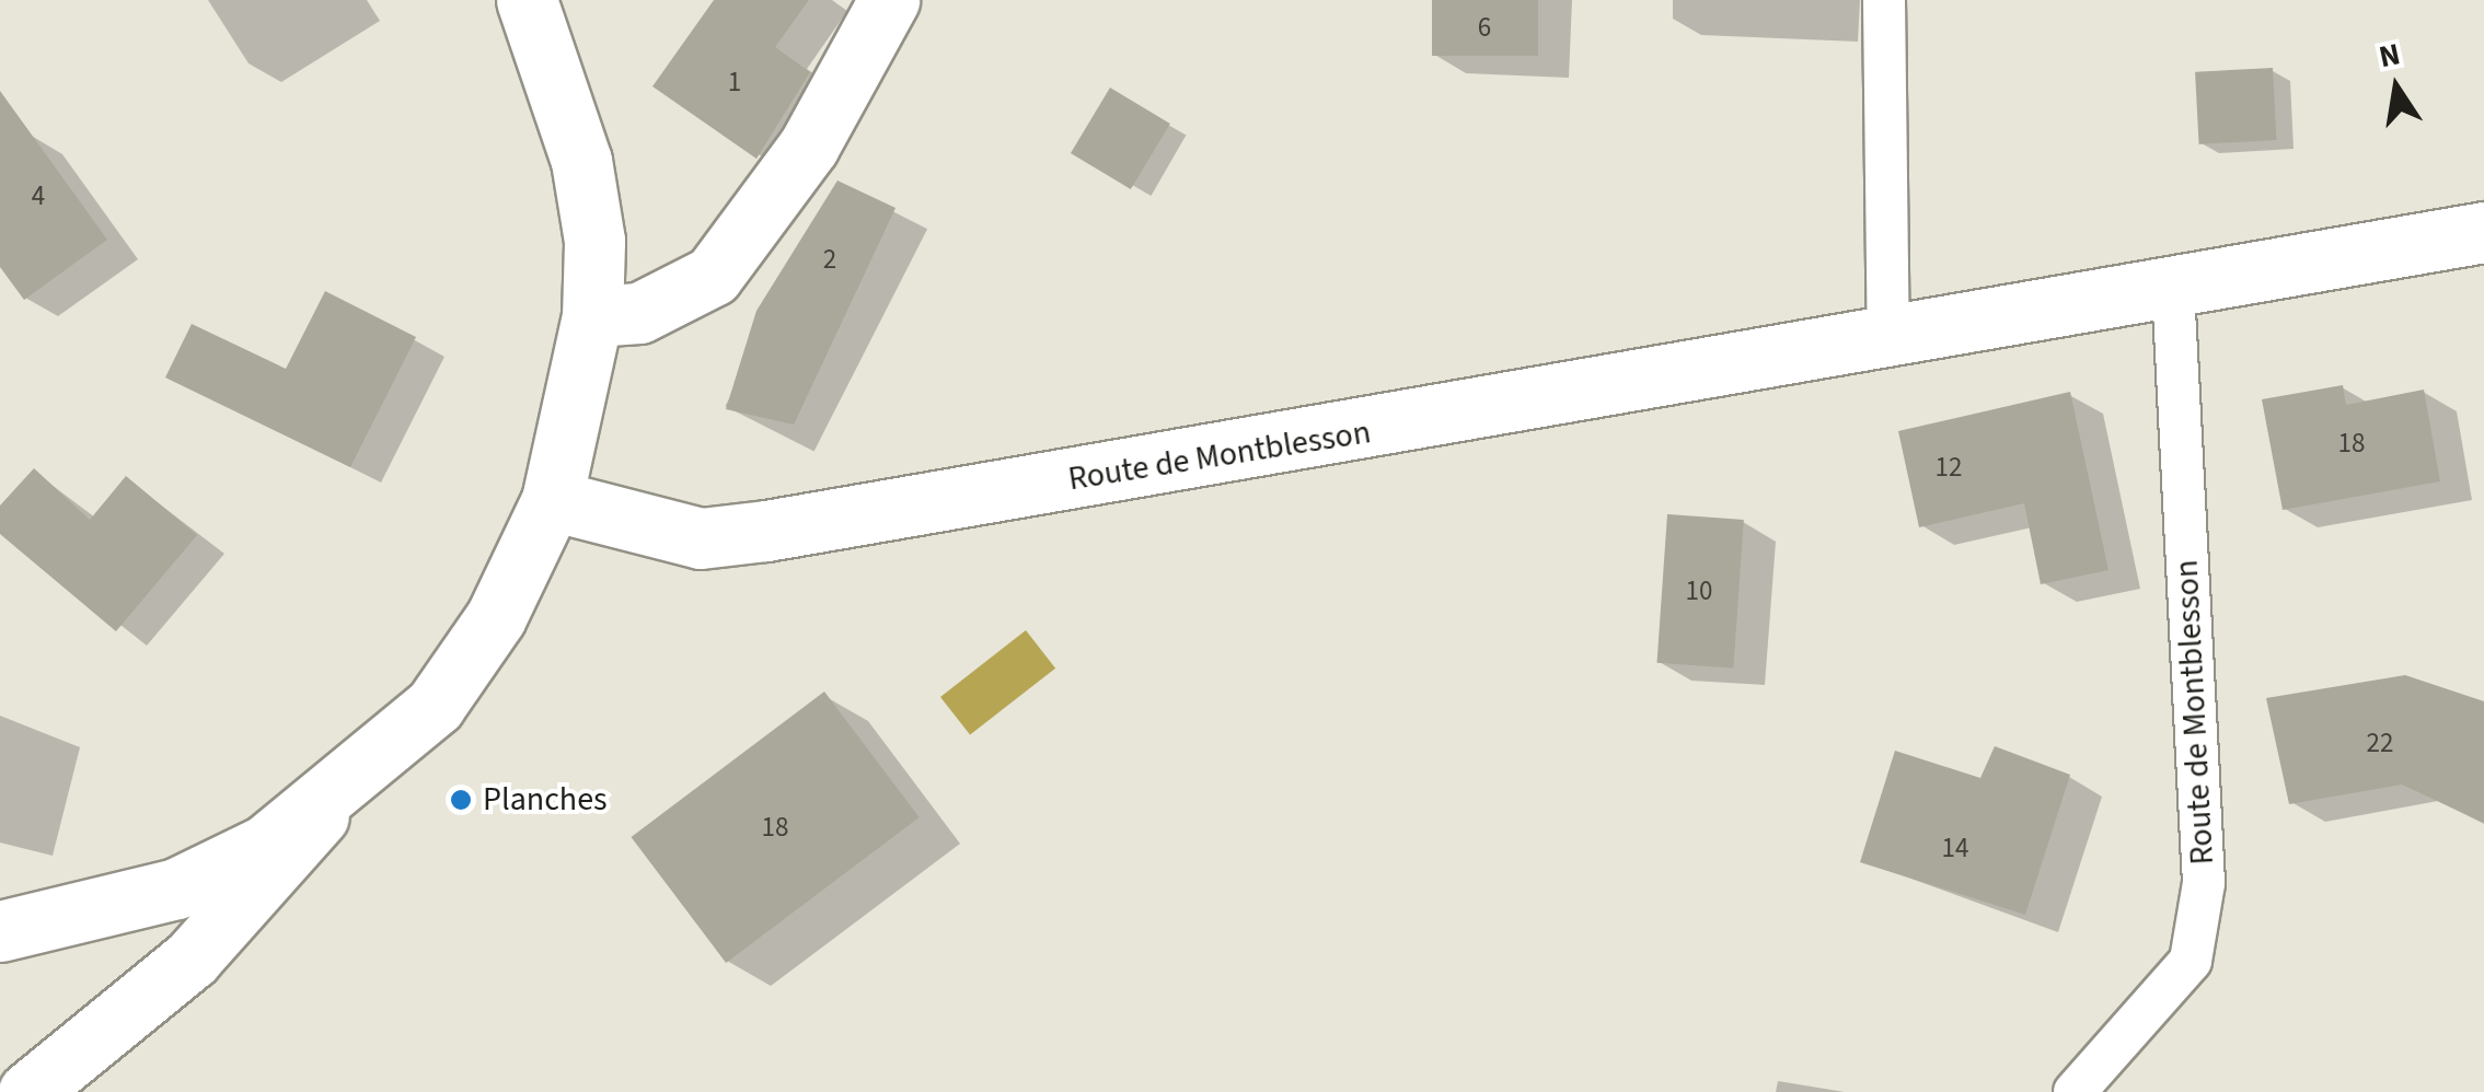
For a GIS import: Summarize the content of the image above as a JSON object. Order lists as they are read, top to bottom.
{
  "streets": {
    "street": ["Route de Montblesson"]
  },
  "places": ["Planches"],
  "house_numbers": [
    "6",
    "1",
    "4",
    "2",
    "18",
    "12",
    "10",
    "22",
    "18",
    "14"
  ],
  "north": "top"
}
